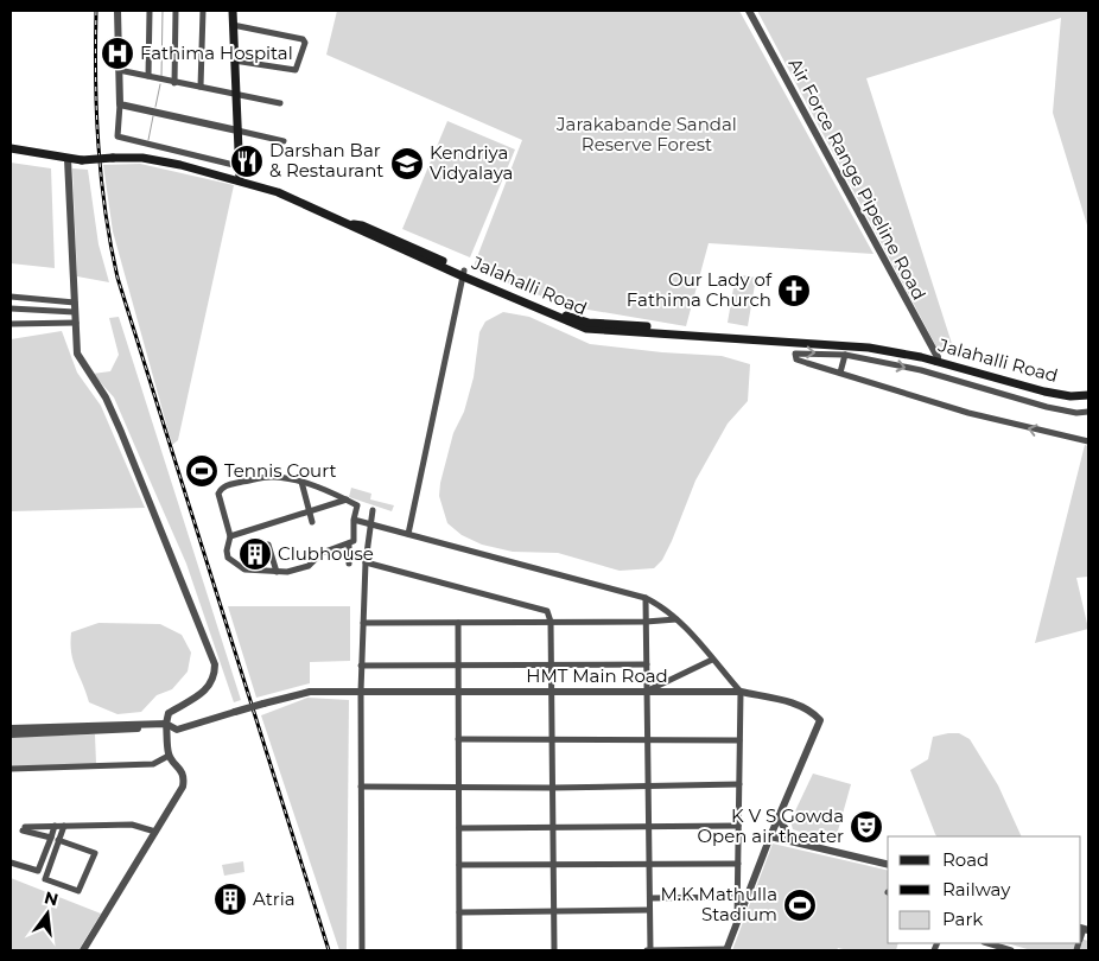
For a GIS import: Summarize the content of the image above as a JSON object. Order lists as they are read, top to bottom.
{
  "streets": {
    "main road": ["Jalahalli Road"],
    "street": ["Air Force Range Pipeline Road", "HMT Main Road"]
  },
  "crossings": [
    ["Air Force Range Pipeline Road", "Jalahalli Road"]
  ],
  "parks": ["Jarakabande Sandal Reserve Forest"],
  "places": {
    "hospital": ["Fathima Hospital"],
    "restaurant": ["Darshan Bar & Restaurant"],
    "school or university": ["Kendriya Vidyalaya"],
    "church": ["Our Lady of Fathima Church"],
    "sports": ["Tennis Court", "M.K Mathulla Stadium"],
    "building": ["Clubhouse", "Atria"],
    "theatre": ["K V S Gowda Open air theater"]
  },
  "legend": ["Road", "Railway", "Park"],
  "north": "top"
}
